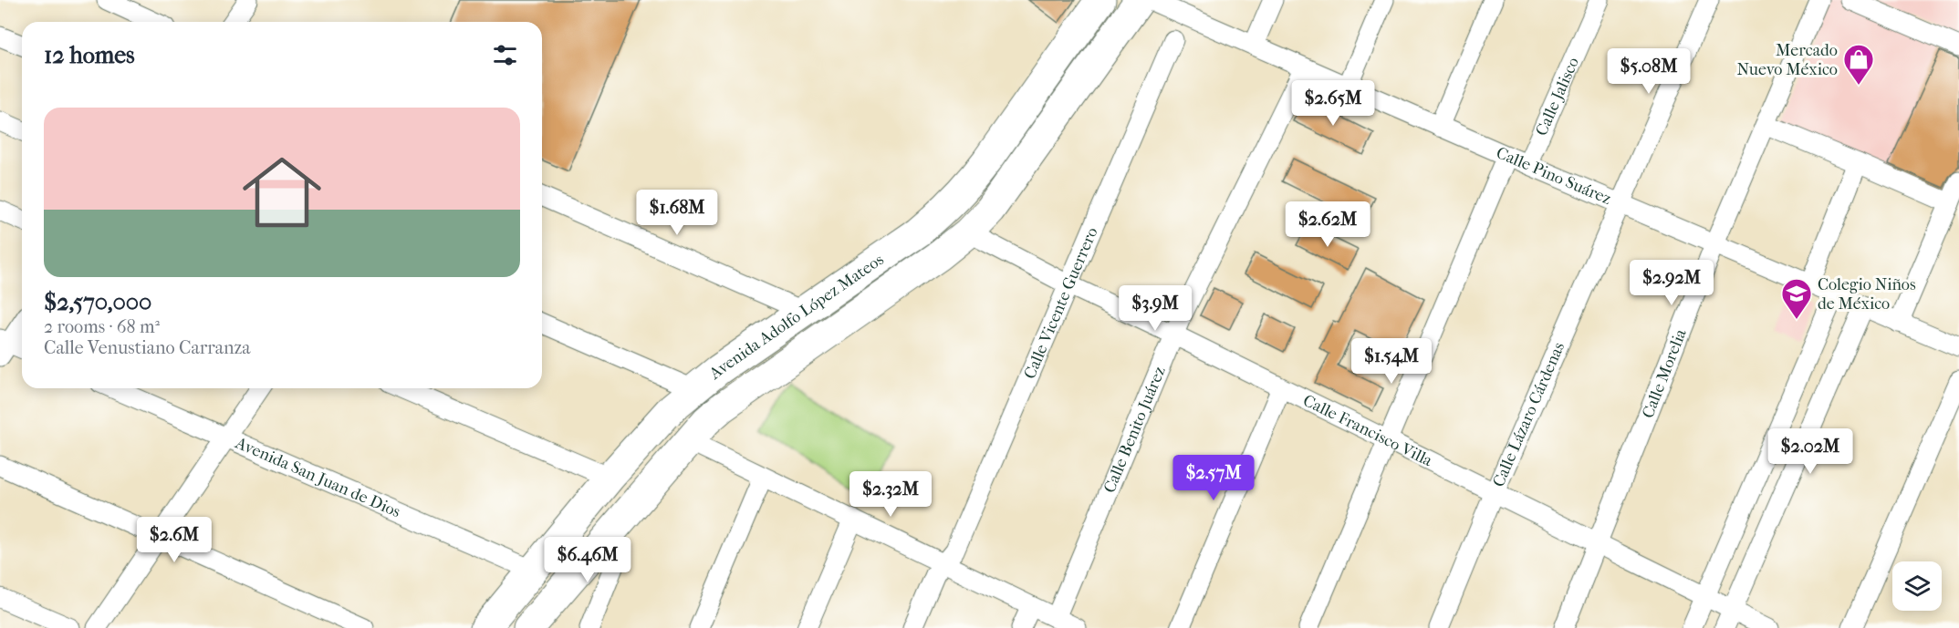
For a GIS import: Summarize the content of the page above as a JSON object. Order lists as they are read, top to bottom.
{
  "streets": {
    "main road": ["Avenida Adolfo López Mateos"],
    "street": [
      "Calle Jalisco",
      "Calle Pino Suárez",
      "Calle Vicente Guerrero",
      "Calle Morelia",
      "Calle Lázaro Cárdenas",
      "Calle Benito Juárez",
      "Calle Francisco Villa",
      "Avenida San Juan de Dios"
    ]
  },
  "crossings": [
    ["Calle Jalisco", "Calle Pino Suárez"],
    ["Calle Pino Suárez", "Calle Morelia"],
    ["Calle Pino Suárez", "Calle Lázaro Cárdenas"],
    ["Calle Pino Suárez", "Calle Benito Juárez"],
    ["Calle Vicente Guerrero", "Calle Francisco Villa"],
    ["Avenida Adolfo López Mateos", "Calle Francisco Villa"],
    ["Avenida Adolfo López Mateos", "Avenida San Juan de Dios"],
    ["Calle Morelia", "Calle Francisco Villa"],
    ["Calle Lázaro Cárdenas", "Calle Francisco Villa"],
    ["Calle Benito Juárez", "Calle Francisco Villa"]
  ],
  "places": {
    "shop": ["Mercado Nuevo México"],
    "school or university": ["Colegio Niños de México"]
  },
  "page": {
    "heading": "12 homes",
    "price": [
      "$5.08M",
      "$2.65M",
      "$1.68M",
      "$2.62M",
      "$2.92M",
      "$3.9M",
      "$1.54M",
      "$2.02M",
      "$2.57M",
      "$2.32M",
      "$2.6M",
      "$6.46M"
    ],
    "list": [
      {
        "name": "$2,570,000",
        "note": "2 rooms · 68 m² · Calle Venustiano Carranza"
      }
    ]
  }
}
